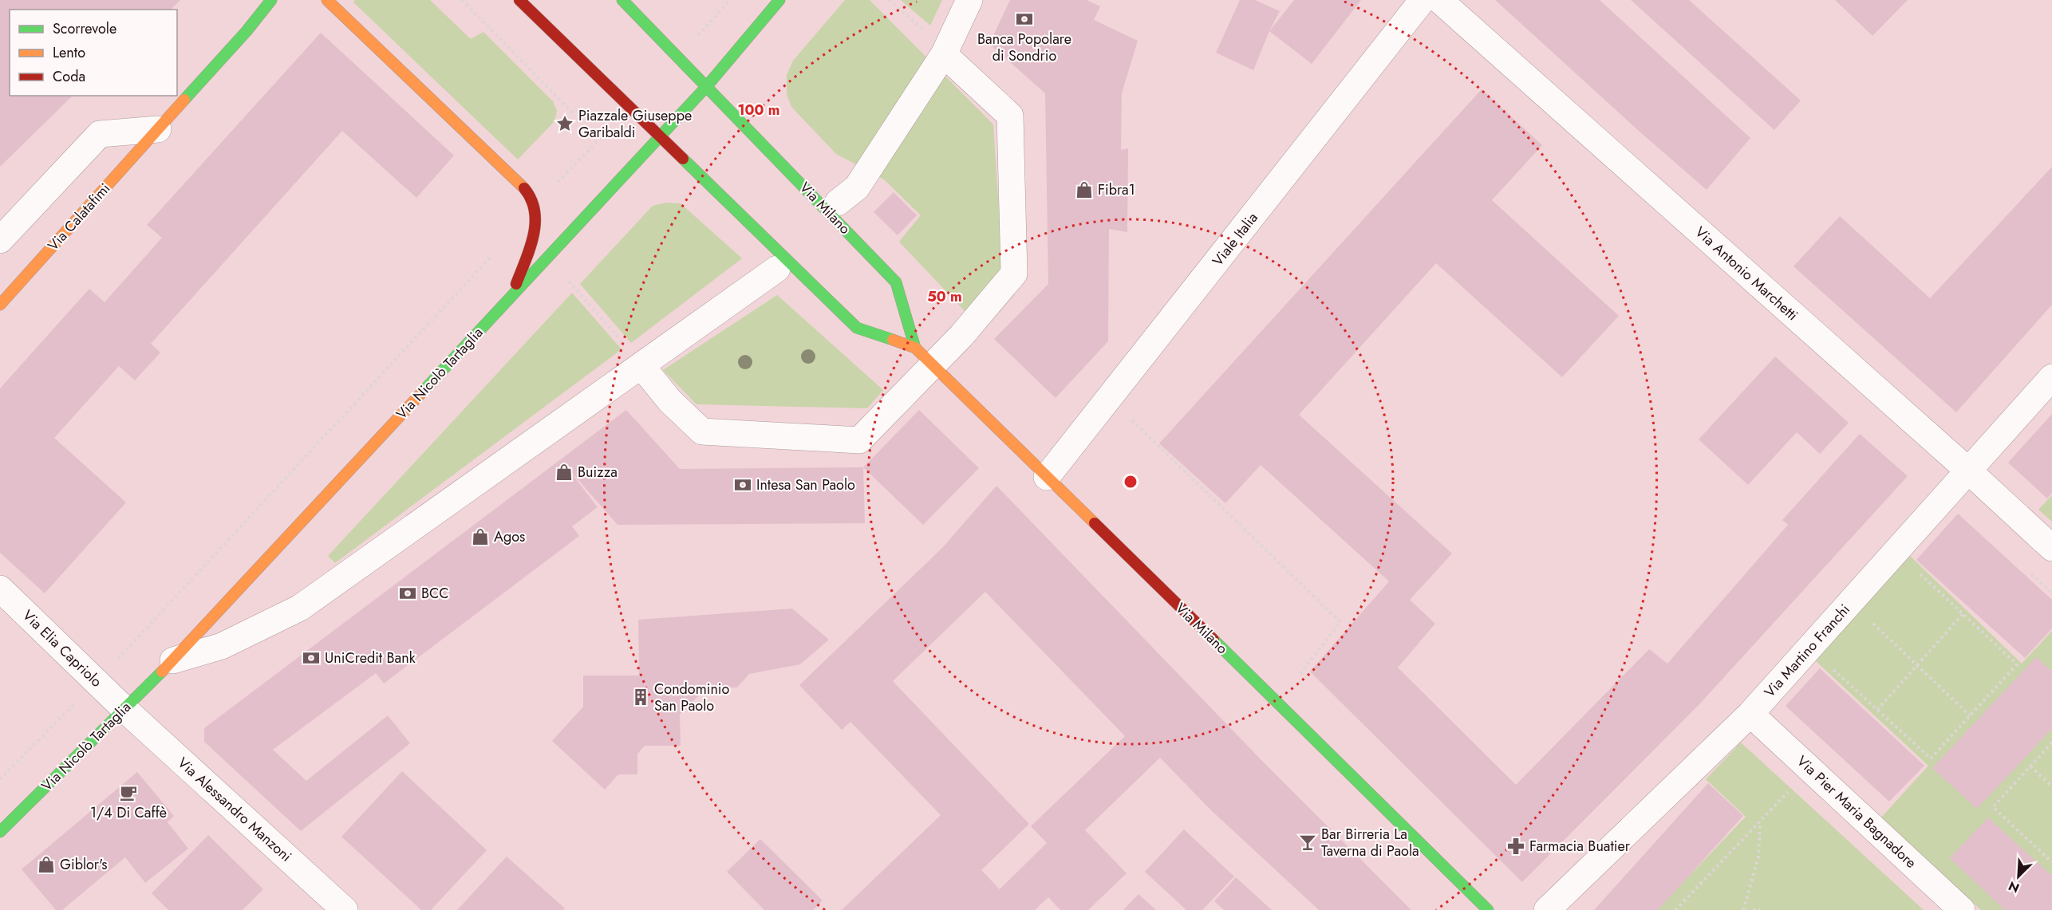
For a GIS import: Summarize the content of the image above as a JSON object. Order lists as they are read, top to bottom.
{
  "streets": {
    "main road": ["Via Milano", "Via Calatafimi", "Via Nicolò Tartaglia"],
    "street": [
      "Viale Italia",
      "Via Antonio Marchetti",
      "Via Elia Capriolo",
      "Via Martino Franchi",
      "Via Alessandro Manzoni",
      "Via Pier Maria Bagnadore"
    ]
  },
  "crossings": [
    ["Via Milano", "Viale Italia"],
    ["Via Milano", "Via Nicolò Tartaglia"],
    ["Via Antonio Marchetti", "Via Martino Franchi"],
    ["Via Nicolò Tartaglia", "Via Elia Capriolo"],
    ["Via Nicolò Tartaglia", "Via Alessandro Manzoni"],
    ["Via Elia Capriolo", "Via Alessandro Manzoni"],
    ["Via Martino Franchi", "Via Pier Maria Bagnadore"]
  ],
  "places": {
    "bank": [
      "Banca Popolare di Sondrio",
      "Intesa San Paolo",
      "BCC",
      "UniCredit Bank"
    ],
    "place": ["Piazzale Giuseppe Garibaldi"],
    "shop": [
      "Fibra1",
      "Buizza",
      "Agos",
      "Giblor's"
    ],
    "building": ["Condominio San Paolo"],
    "cafe": ["1/4 Di Caffè"],
    "bar": ["Bar Birreria La Taverna di Paola"],
    "pharmacy": ["Farmacia Buatier"]
  },
  "legend": ["Scorrevole", "Lento", "Coda"],
  "north": "bottom left",
  "rings": ["100 m", "50 m"]
}
